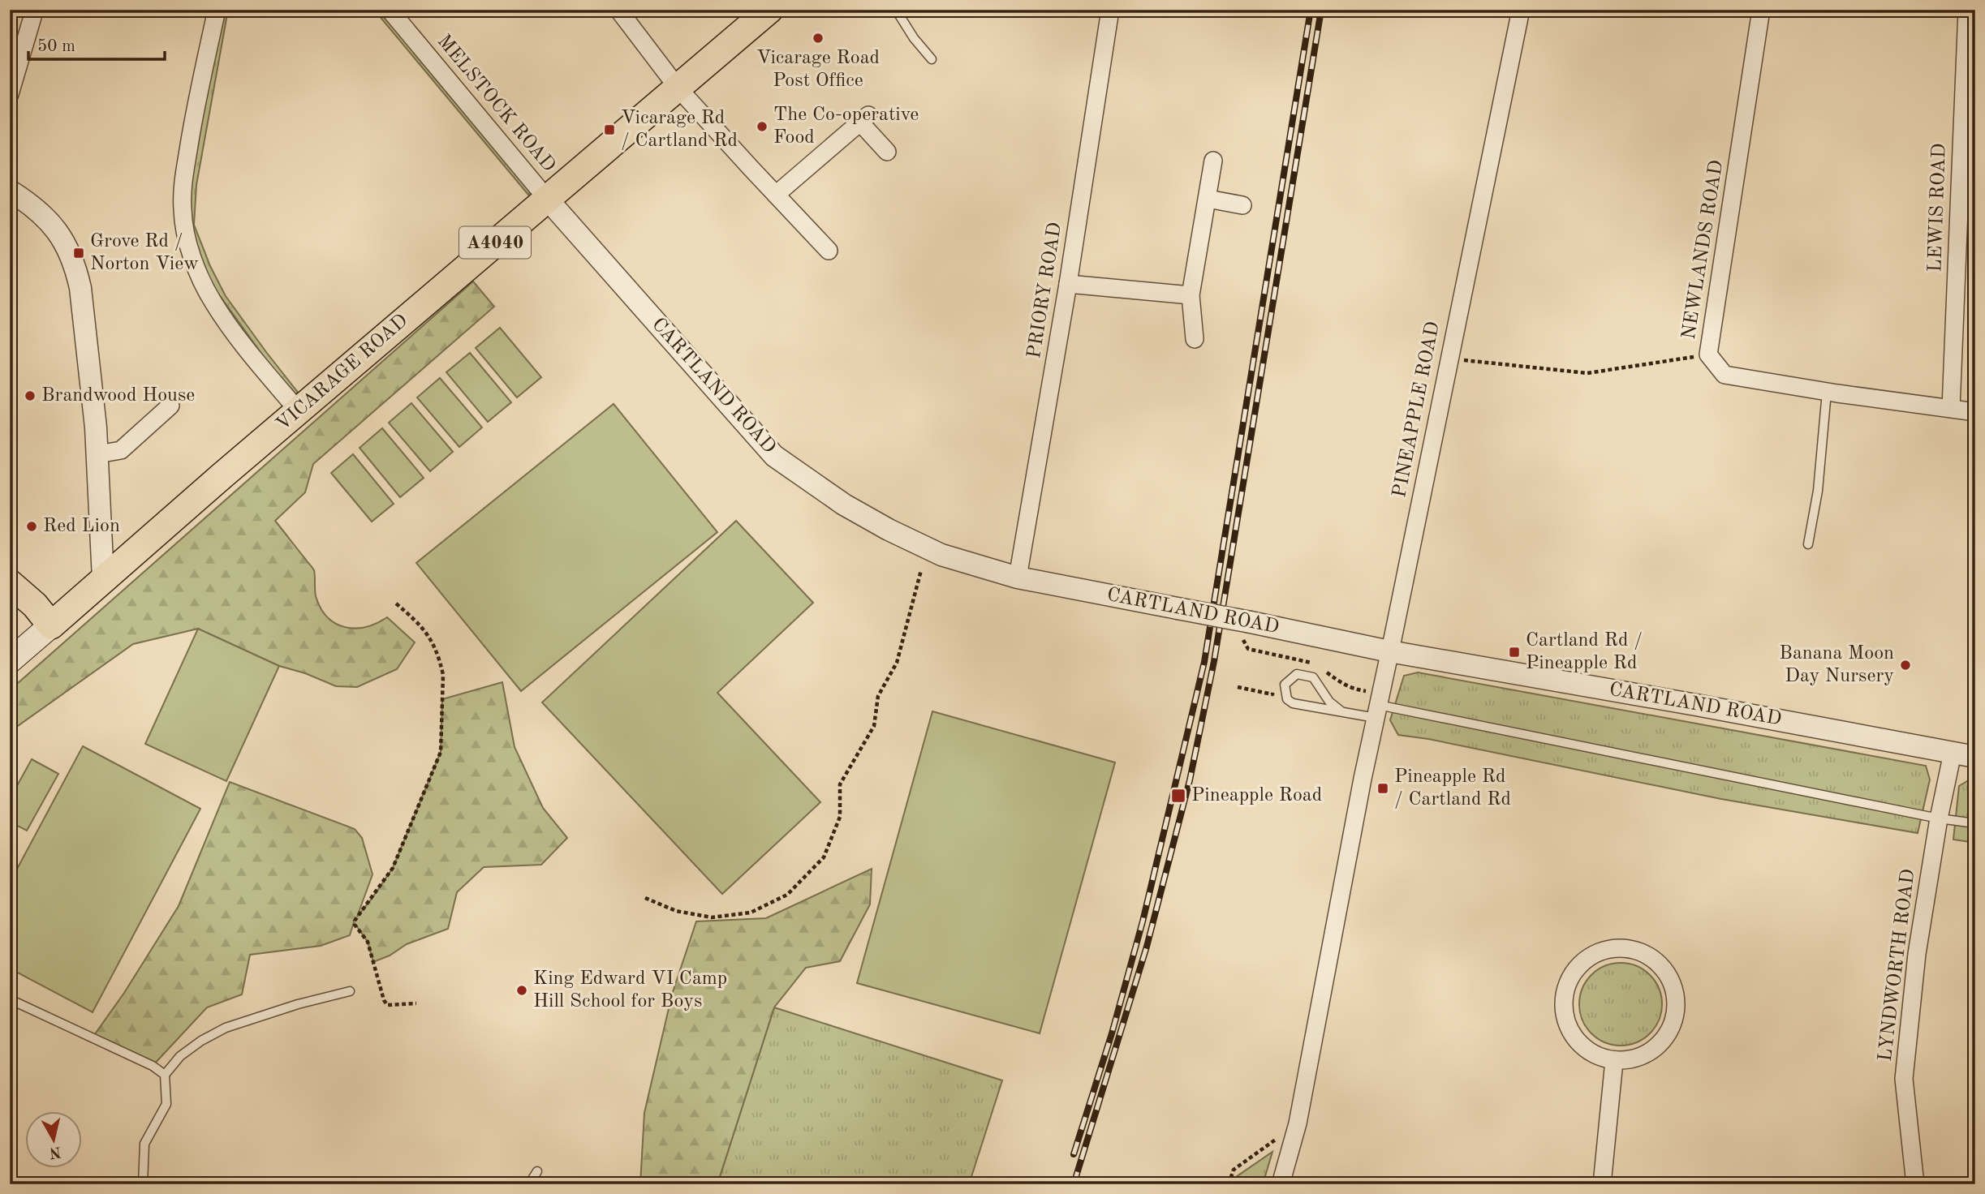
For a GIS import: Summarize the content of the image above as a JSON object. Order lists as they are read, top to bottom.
{
  "streets": {
    "main road": ["A4040", "VICARAGE ROAD"],
    "street": [
      "MELSTOCK ROAD",
      "LEWIS ROAD",
      "NEWLANDS ROAD",
      "PRIORY ROAD",
      "CARTLAND ROAD",
      "PINEAPPLE ROAD",
      "LYNDWORTH ROAD"
    ]
  },
  "crossings": [
    ["MELSTOCK ROAD", "VICARAGE ROAD"],
    ["MELSTOCK ROAD", "CARTLAND ROAD"],
    ["LEWIS ROAD", "NEWLANDS ROAD"],
    ["PRIORY ROAD", "CARTLAND ROAD"],
    ["VICARAGE ROAD", "CARTLAND ROAD"],
    ["CARTLAND ROAD", "PINEAPPLE ROAD"],
    ["CARTLAND ROAD", "LYNDWORTH ROAD"]
  ],
  "places": {
    "other": [
      "Vicarage Road Post Office",
      "The Co-operative Food",
      "Brandwood House",
      "Red Lion",
      "Banana Moon Day Nursery",
      "King Edward VI Camp Hill School for Boys"
    ],
    "transit": [
      "Vicarage Rd / Cartland Rd",
      "Grove Rd / Norton View",
      "Cartland Rd / Pineapple Rd",
      "Pineapple Rd / Cartland Rd",
      "Pineapple Road"
    ]
  },
  "scale_bar": "50 m",
  "north": "bottom"
}
